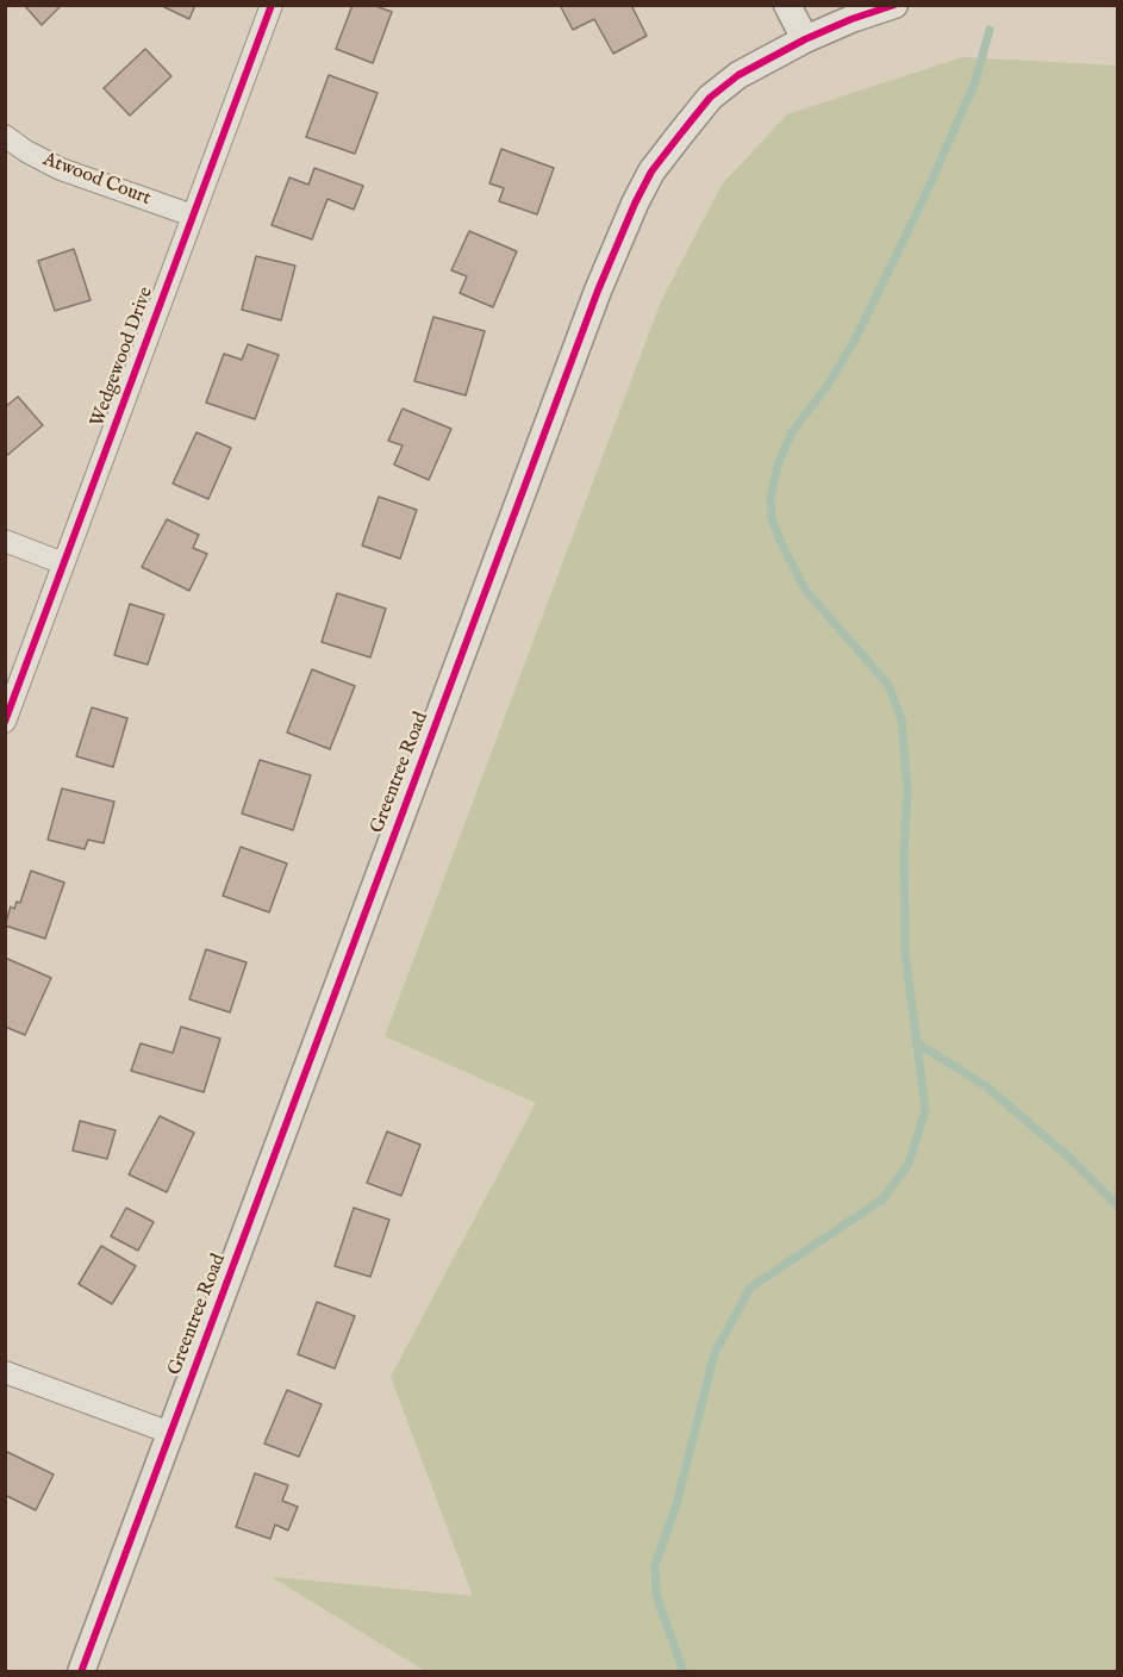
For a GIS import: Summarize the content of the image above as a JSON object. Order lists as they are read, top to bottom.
{
  "streets": {
    "street": ["Atwood Court", "Wedgewood Drive", "Greentree Road"]
  },
  "crossings": [
    ["Atwood Court", "Wedgewood Drive"]
  ]
}
